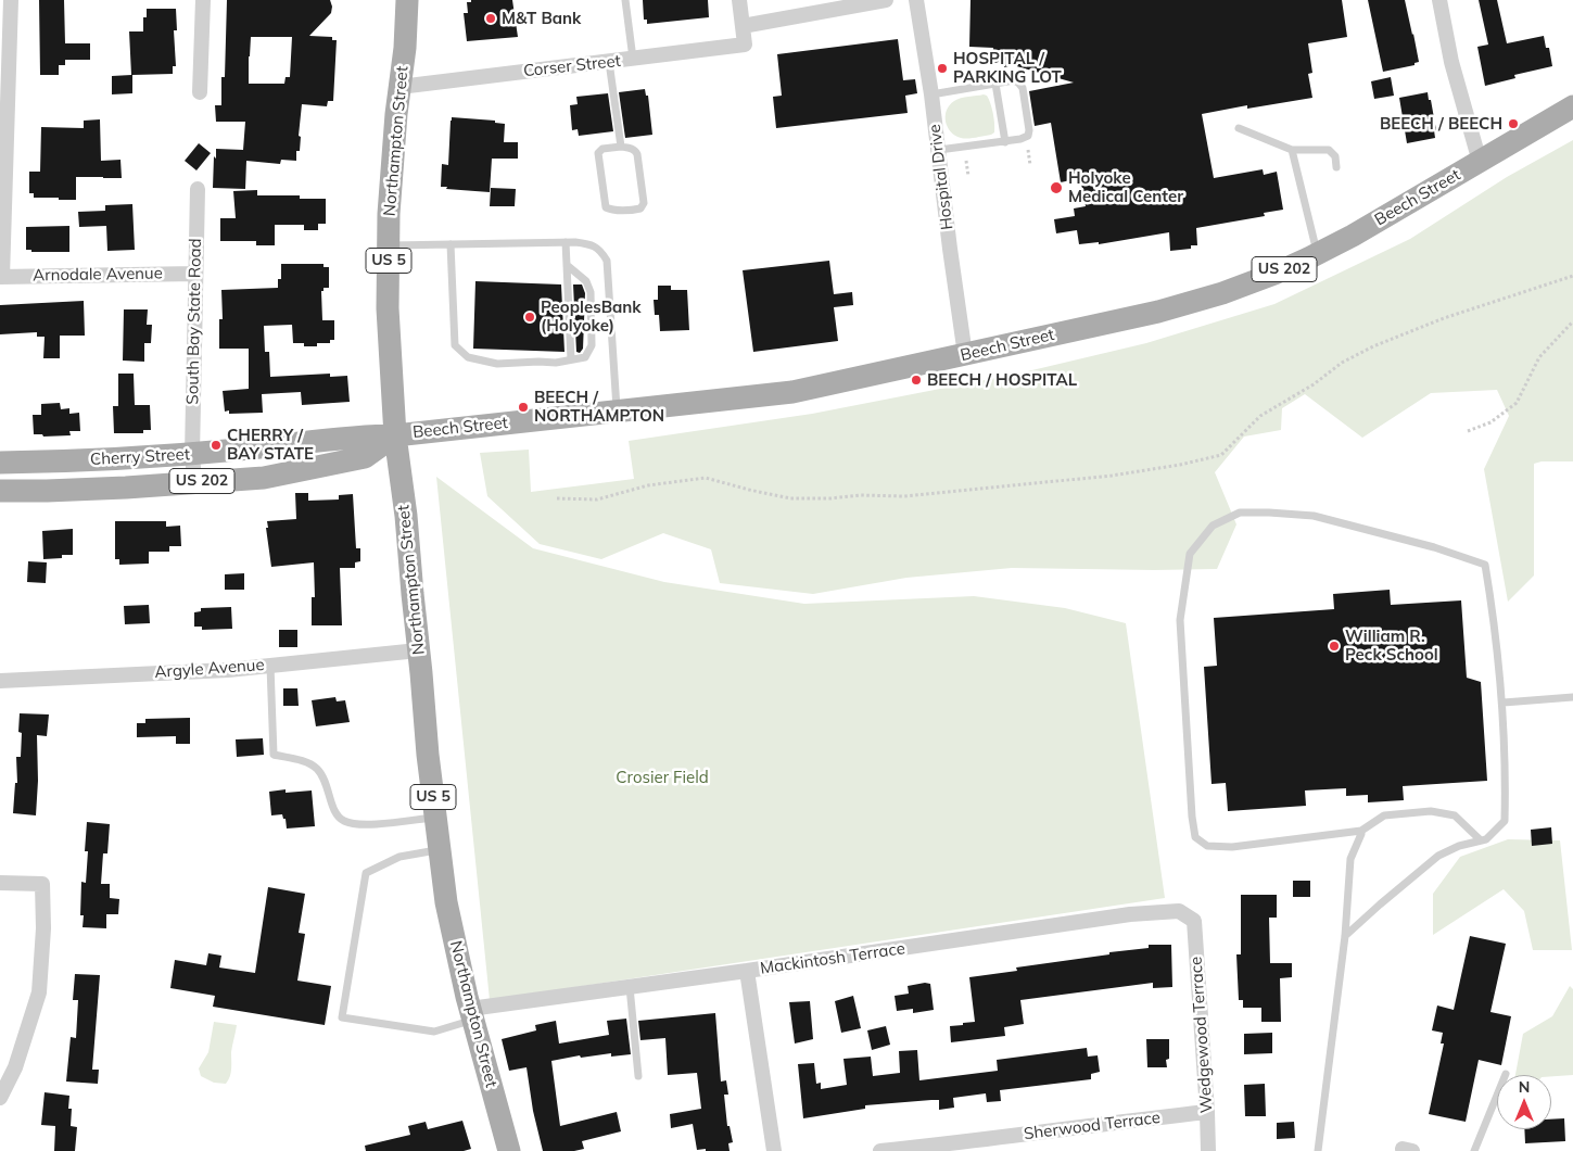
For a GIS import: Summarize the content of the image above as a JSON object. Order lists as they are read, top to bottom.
{
  "streets": {
    "main road": [
      "Northampton Street",
      "Beech Street",
      "US 5",
      "US 202",
      "Cherry Street"
    ],
    "street": [
      "Corser Street",
      "Hospital Drive",
      "Arnodale Avenue",
      "South Bay State Road",
      "Argyle Avenue",
      "Mackintosh Terrace",
      "Wedgewood Terrace",
      "Sherwood Terrace"
    ]
  },
  "crossings": [
    ["Corser Street", "Northampton Street"],
    ["Northampton Street", "Beech Street"],
    ["Northampton Street", "Cherry Street"],
    ["Northampton Street", "Argyle Avenue"],
    ["Northampton Street", "Mackintosh Terrace"],
    ["Hospital Drive", "Beech Street"],
    ["Beech Street", "Cherry Street"],
    ["Arnodale Avenue", "South Bay State Road"],
    ["South Bay State Road", "Cherry Street"],
    ["Mackintosh Terrace", "Wedgewood Terrace"],
    ["Wedgewood Terrace", "Sherwood Terrace"]
  ],
  "parks": ["Crosier Field"],
  "places": [
    "M&T Bank",
    "HOSPITAL / PARKING LOT",
    "BEECH / BEECH",
    "Holyoke Medical Center",
    "PeoplesBank (Holyoke)",
    "BEECH / HOSPITAL",
    "BEECH / NORTHAMPTON",
    "CHERRY / BAY STATE",
    "William R. Peck School"
  ],
  "north": "top"
}
